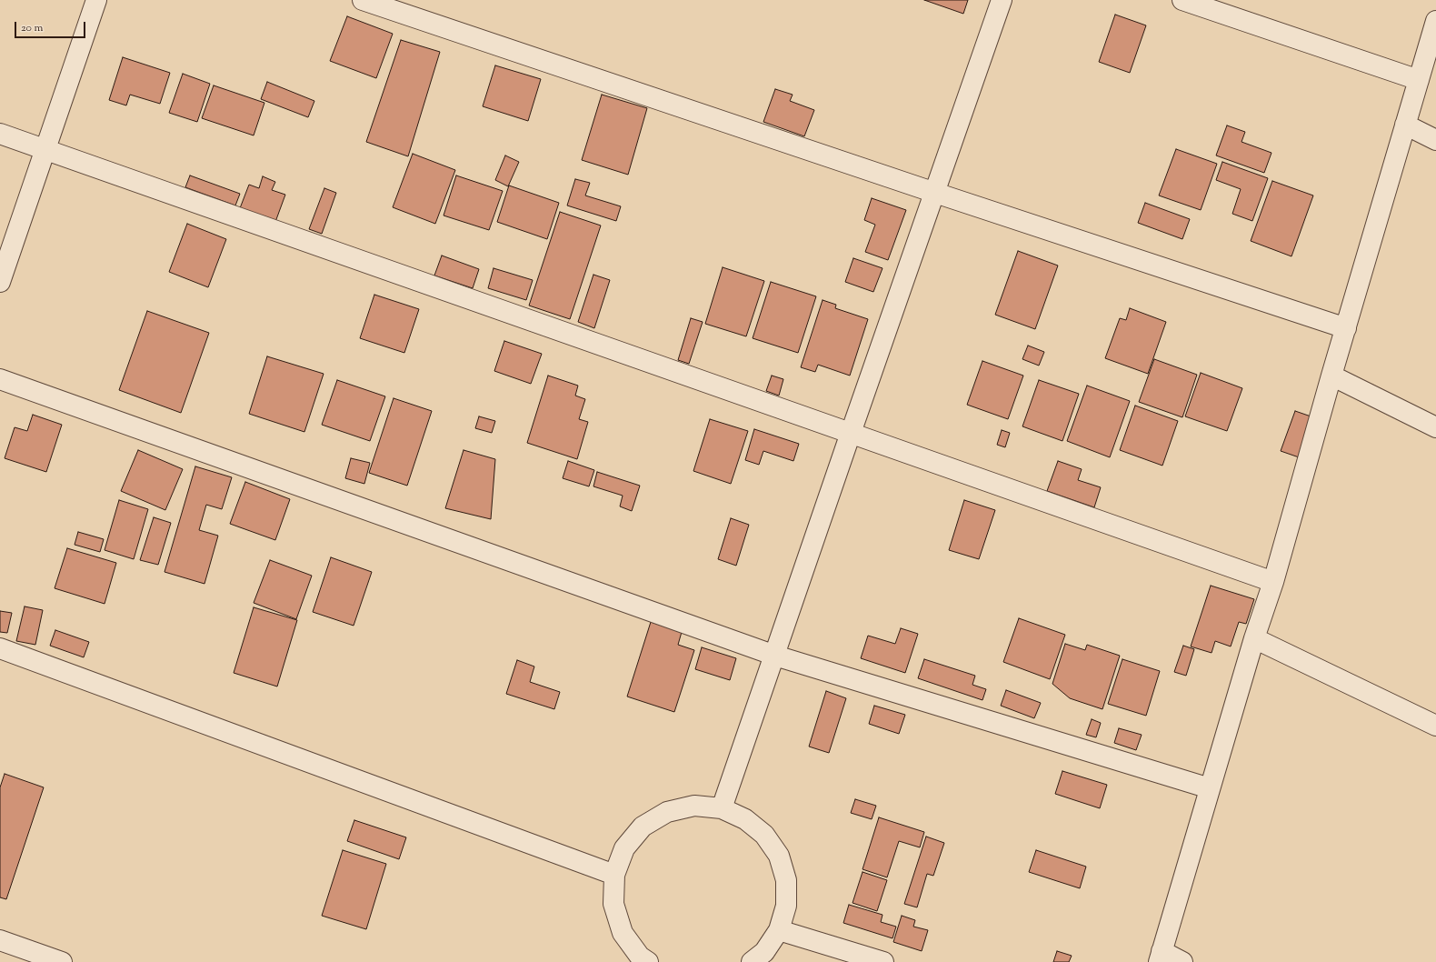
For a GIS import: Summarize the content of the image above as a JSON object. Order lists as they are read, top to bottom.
{
  "scale_bar": "20 m"
}
